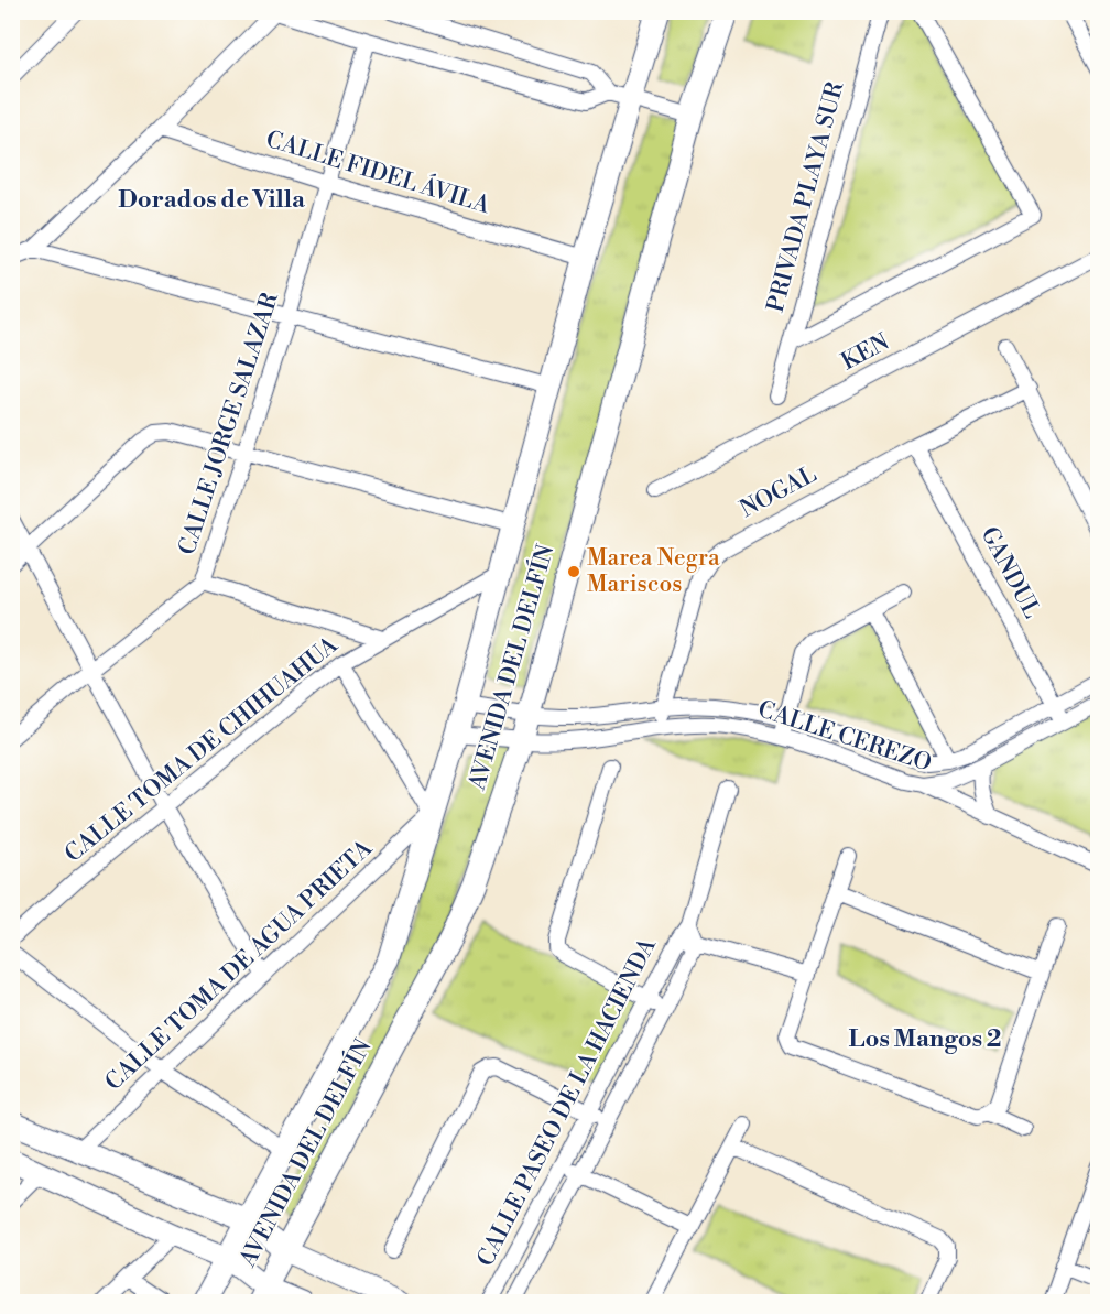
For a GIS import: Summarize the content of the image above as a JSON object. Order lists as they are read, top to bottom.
{
  "streets": {
    "street": [
      "CALLE FIDEL ÁVILA",
      "PRIVADA PLAYA SUR",
      "KEN",
      "CALLE JORGE SALAZAR",
      "NOGAL",
      "GANDUL",
      "AVENIDA DEL DELFÍN",
      "CALLE CEREZO",
      "CALLE TOMA DE CHIHUAHUA",
      "CALLE TOMA DE AGUA PRIETA",
      "CALLE PASEO DE LA HACIENDA"
    ]
  },
  "crossings": [
    ["CALLE FIDEL ÁVILA", "CALLE JORGE SALAZAR"],
    ["CALLE FIDEL ÁVILA", "AVENIDA DEL DELFÍN"],
    ["NOGAL", "GANDUL"],
    ["NOGAL", "CALLE CEREZO"],
    ["AVENIDA DEL DELFÍN", "CALLE CEREZO"],
    ["AVENIDA DEL DELFÍN", "CALLE TOMA DE CHIHUAHUA"],
    ["AVENIDA DEL DELFÍN", "CALLE TOMA DE AGUA PRIETA"]
  ],
  "districts": ["Dorados de Villa", "Los Mangos 2"],
  "places": ["Marea Negra Mariscos"]
}
